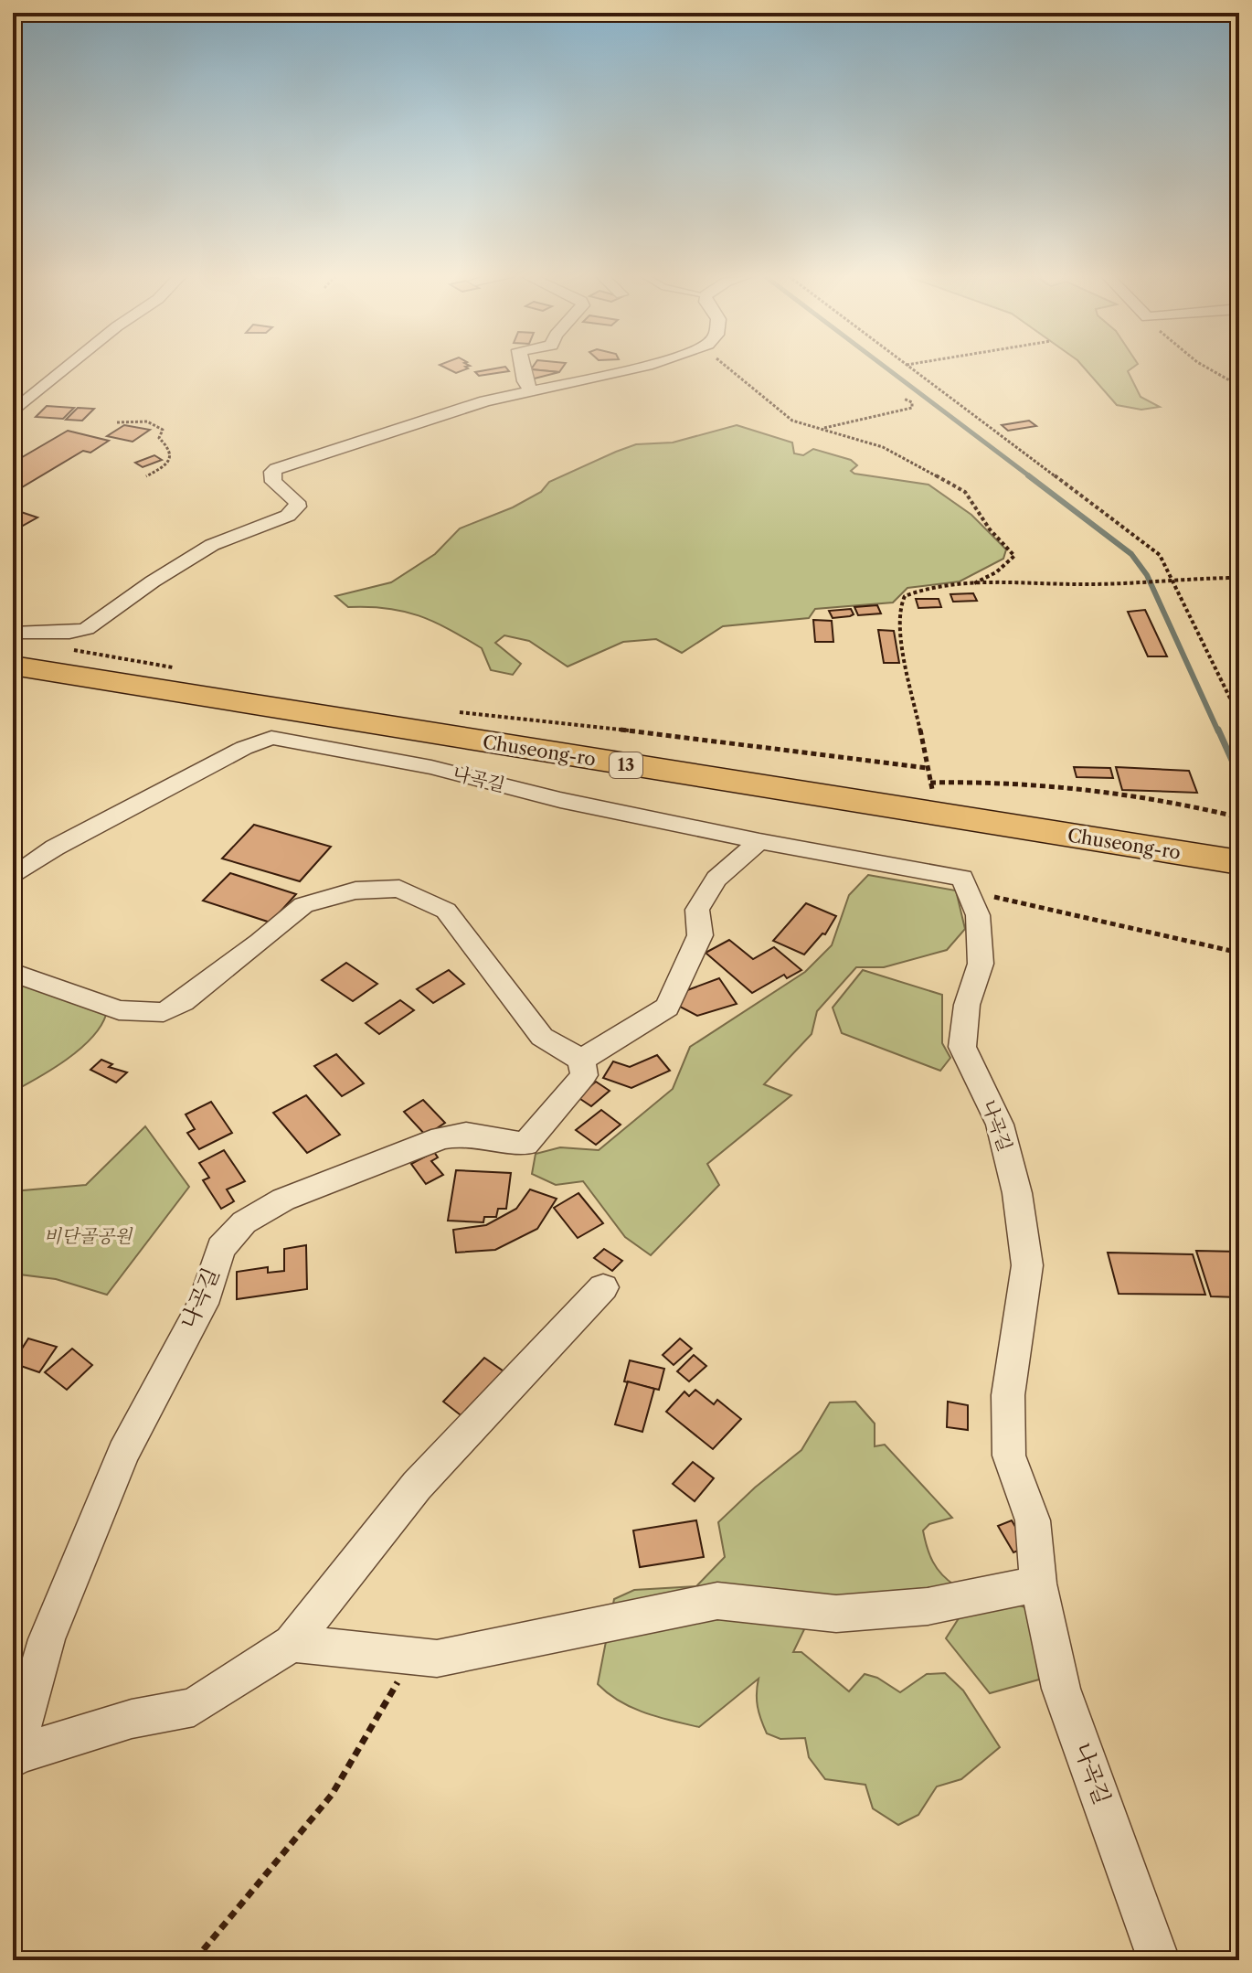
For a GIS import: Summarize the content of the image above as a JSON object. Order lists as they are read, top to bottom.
{
  "streets": {
    "main road": ["Chuseong-ro", "13"],
    "street": ["나곡길"]
  },
  "parks": ["비단골공원"]
}
